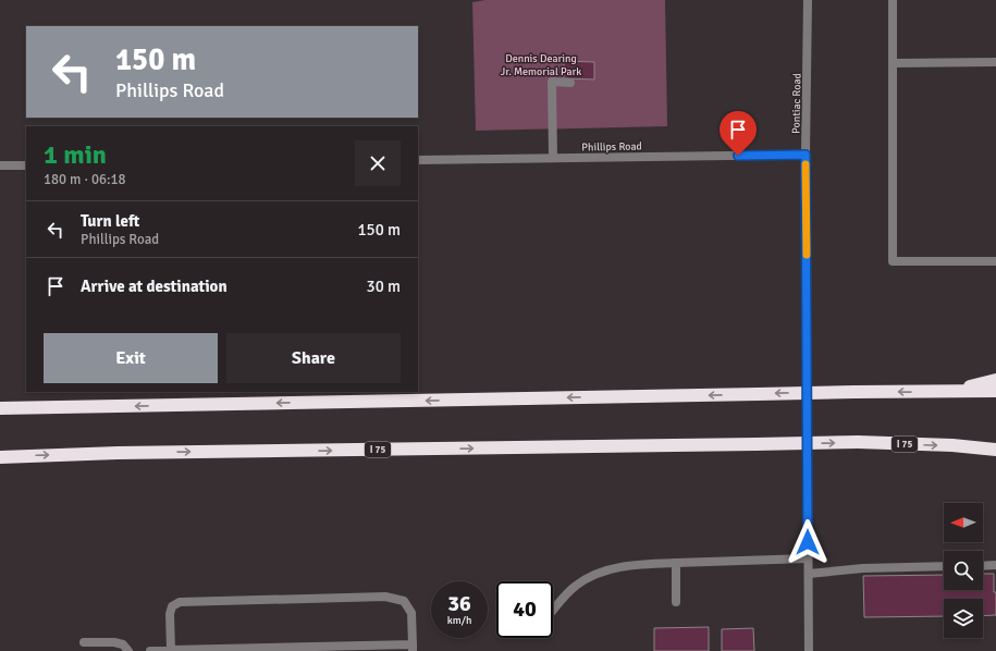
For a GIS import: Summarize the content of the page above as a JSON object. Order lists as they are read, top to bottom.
{
  "streets": {
    "highway": ["I 75"],
    "street": ["Pontiac Road", "Phillips Road"]
  },
  "crossings": [
    ["Pontiac Road", "Phillips Road"]
  ],
  "parks": ["Dennis Dearing Jr. Memorial Park"],
  "north": "left",
  "page": {
    "turn": ["150 m", "Phillips Road"],
    "heading": ["1 min", "180 m · 06:18"],
    "list": [
      {
        "name": "Turn left",
        "note": "Phillips Road",
        "value": "150 m"
      },
      {
        "name": "Arrive at destination",
        "value": "30 m"
      }
    ],
    "buttons": ["Exit", "Share"],
    "speed": "36 km/h",
    "limit": "40"
  }
}
